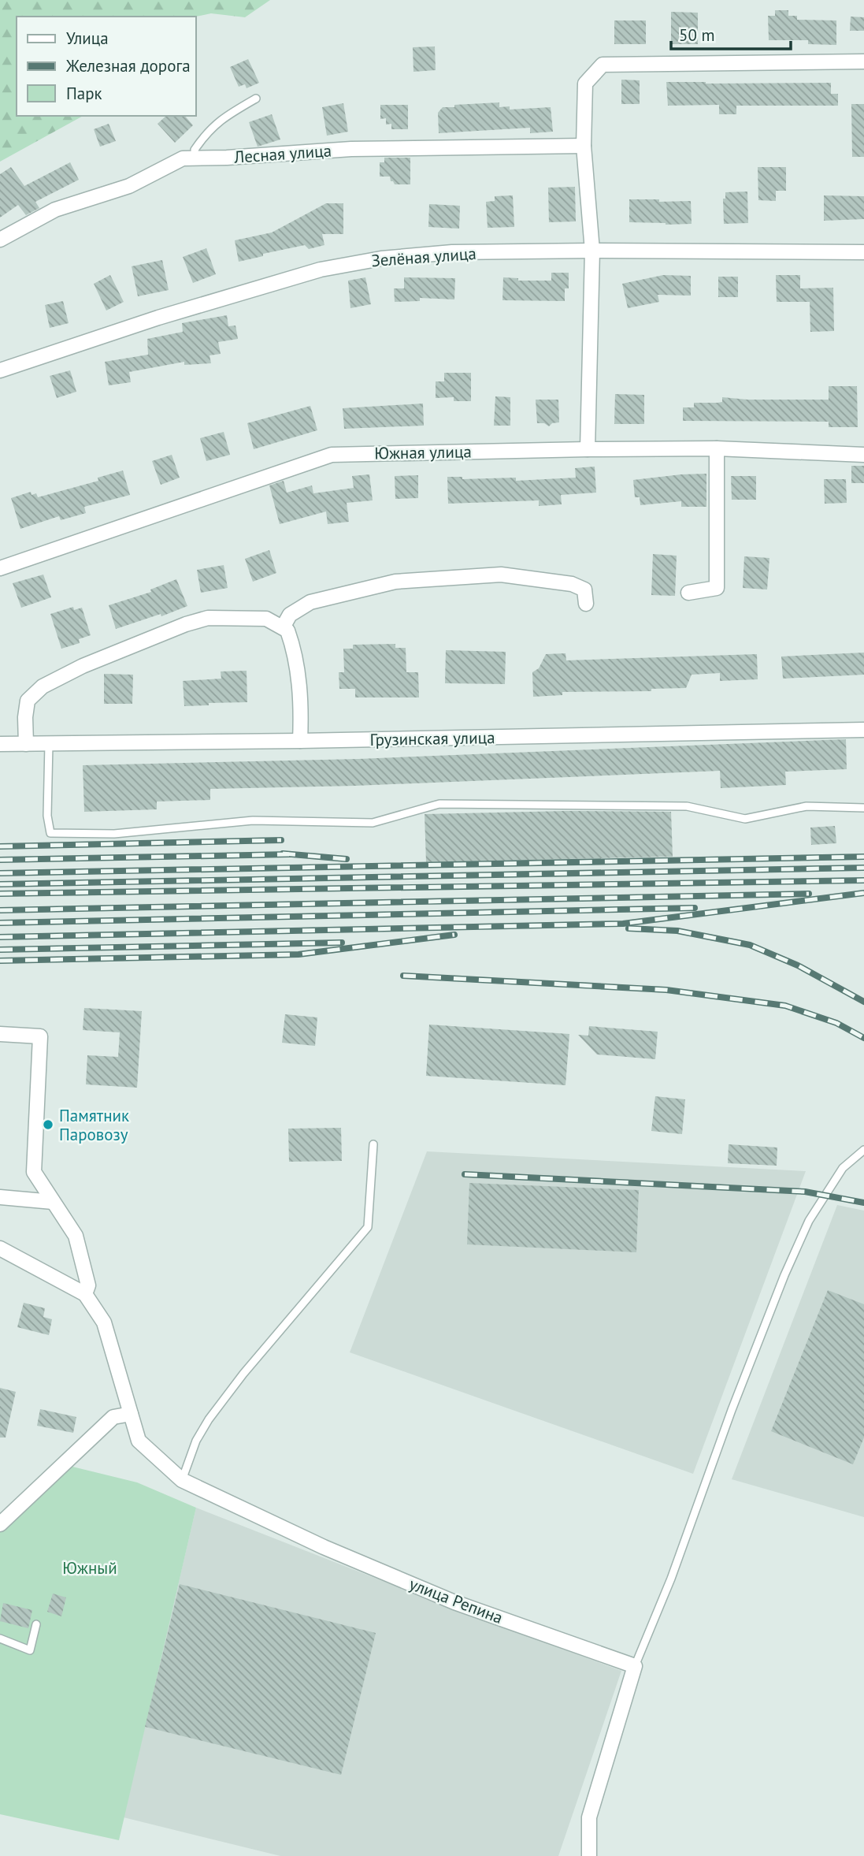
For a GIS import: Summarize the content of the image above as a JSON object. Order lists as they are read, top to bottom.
{
  "streets": {
    "street": [
      "Лесная улица",
      "Зелёная улица",
      "Южная улица",
      "Грузинская улица",
      "улица Репина"
    ]
  },
  "parks": ["Южный"],
  "places": ["Памятник Паровозу"],
  "legend": ["Улица", "Железная дорога", "Парк"],
  "scale_bar": "50 m"
}
